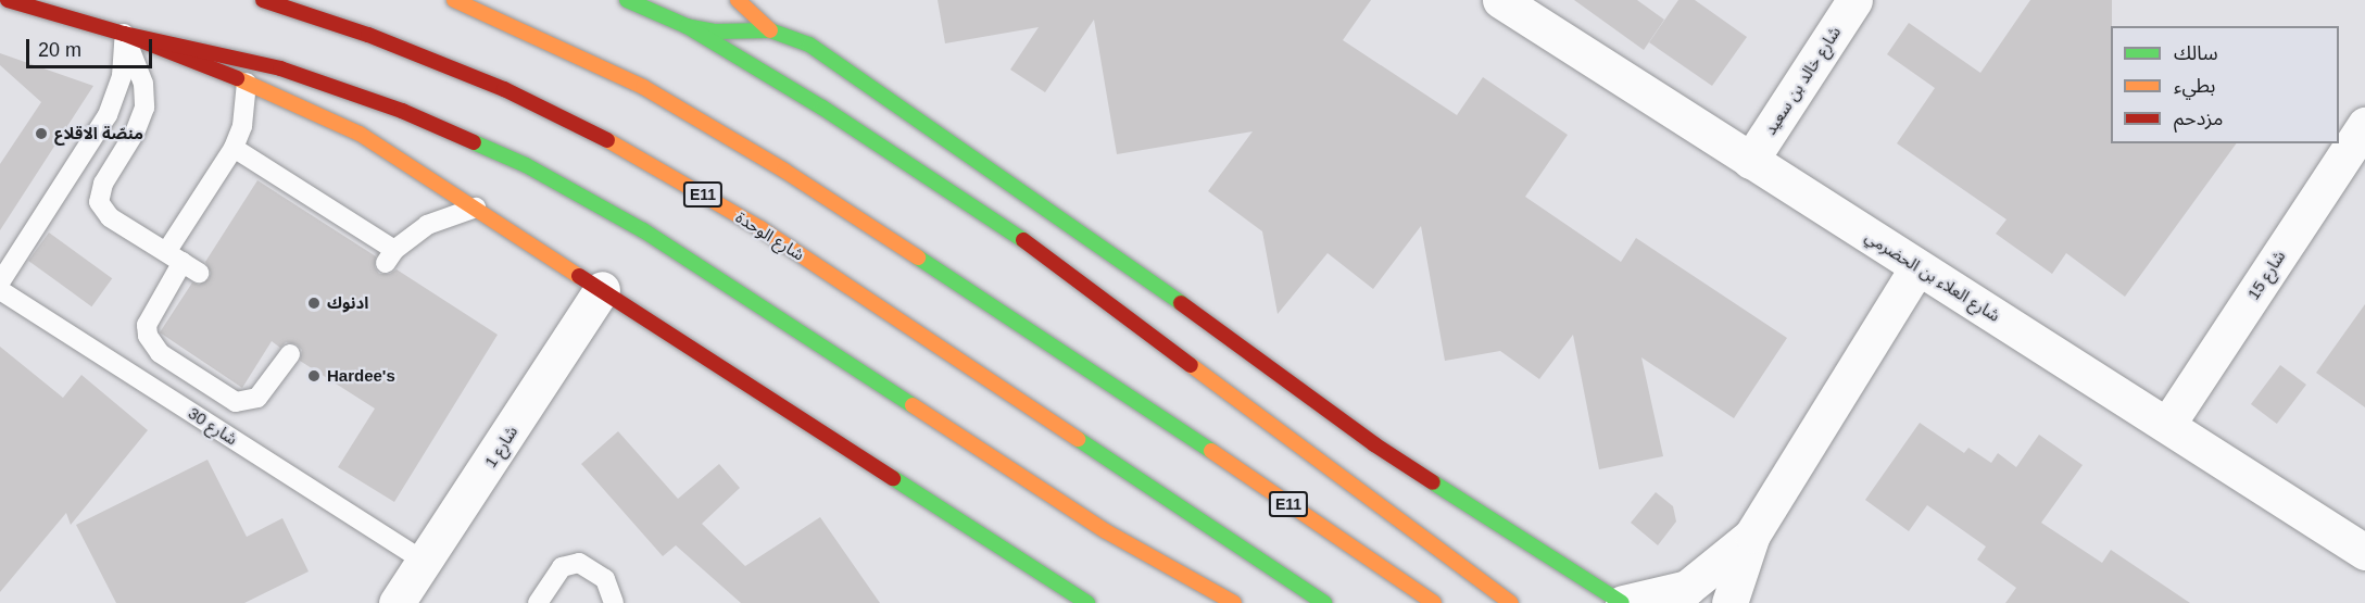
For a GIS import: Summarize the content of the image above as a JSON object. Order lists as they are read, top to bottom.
{
  "streets": {
    "main road": ["E11", "شارع الوحدة"],
    "street": [
      "شارع خالد بن سعيد",
      "شارع 15",
      "شارع العلاء بن الحضرمي",
      "شارع 1"
    ],
    "lane": ["شارع 30"]
  },
  "crossings": [
    ["شارع خالد بن سعيد", "شارع العلاء بن الحضرمي"],
    ["شارع 15", "شارع العلاء بن الحضرمي"],
    ["شارع 30", "شارع 1"]
  ],
  "places": ["منصّة الاقلاع", "ادنوك", "Hardee's"],
  "legend": ["سالك", "بطيء", "مزدحم"],
  "scale_bar": "20 m"
}
